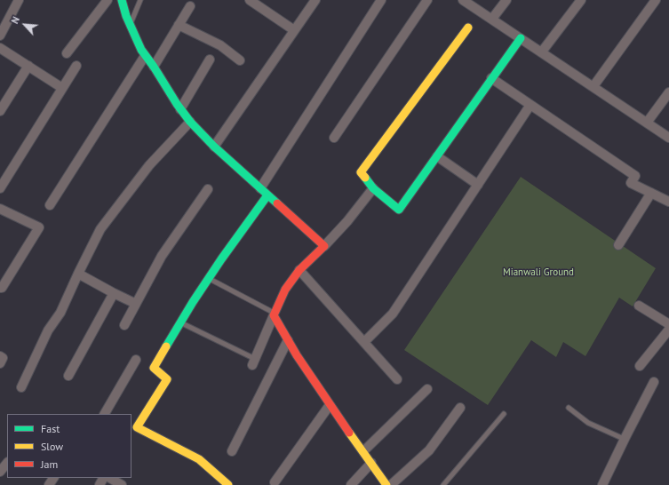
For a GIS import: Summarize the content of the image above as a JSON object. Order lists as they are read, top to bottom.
{
  "parks": ["Mianwali Ground"],
  "legend": ["Fast", "Slow", "Jam"],
  "north": "top left"
}
